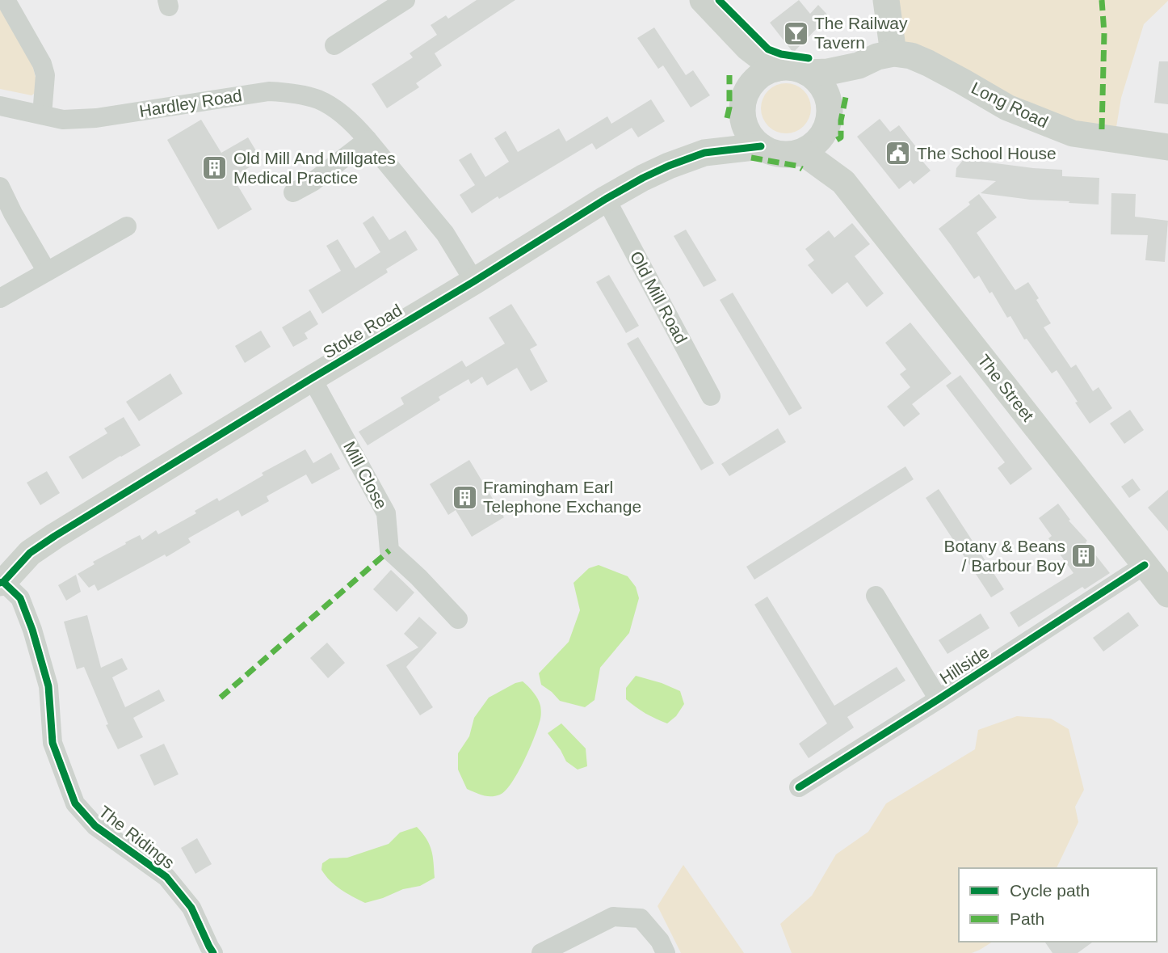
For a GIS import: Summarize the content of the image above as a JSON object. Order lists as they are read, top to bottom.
{
  "streets": {
    "street": [
      "Hardley Road",
      "Long Road",
      "Old Mill Road",
      "Stoke Road",
      "The Street",
      "Mill Close",
      "Hillside",
      "The Ridings"
    ]
  },
  "crossings": [
    ["Hardley Road", "Stoke Road"],
    ["Old Mill Road", "Stoke Road"],
    ["Stoke Road", "The Street"],
    ["Stoke Road", "Mill Close"],
    ["Stoke Road", "The Ridings"],
    ["The Street", "Hillside"]
  ],
  "places": {
    "bar": ["The Railway Tavern"],
    "public building": ["The School House"],
    "building": ["Old Mill And Millgates Medical Practice", "Framingham Earl Telephone Exchange", "Botany & Beans / Barbour Boy"]
  },
  "legend": ["Cycle path", "Path"]
}
